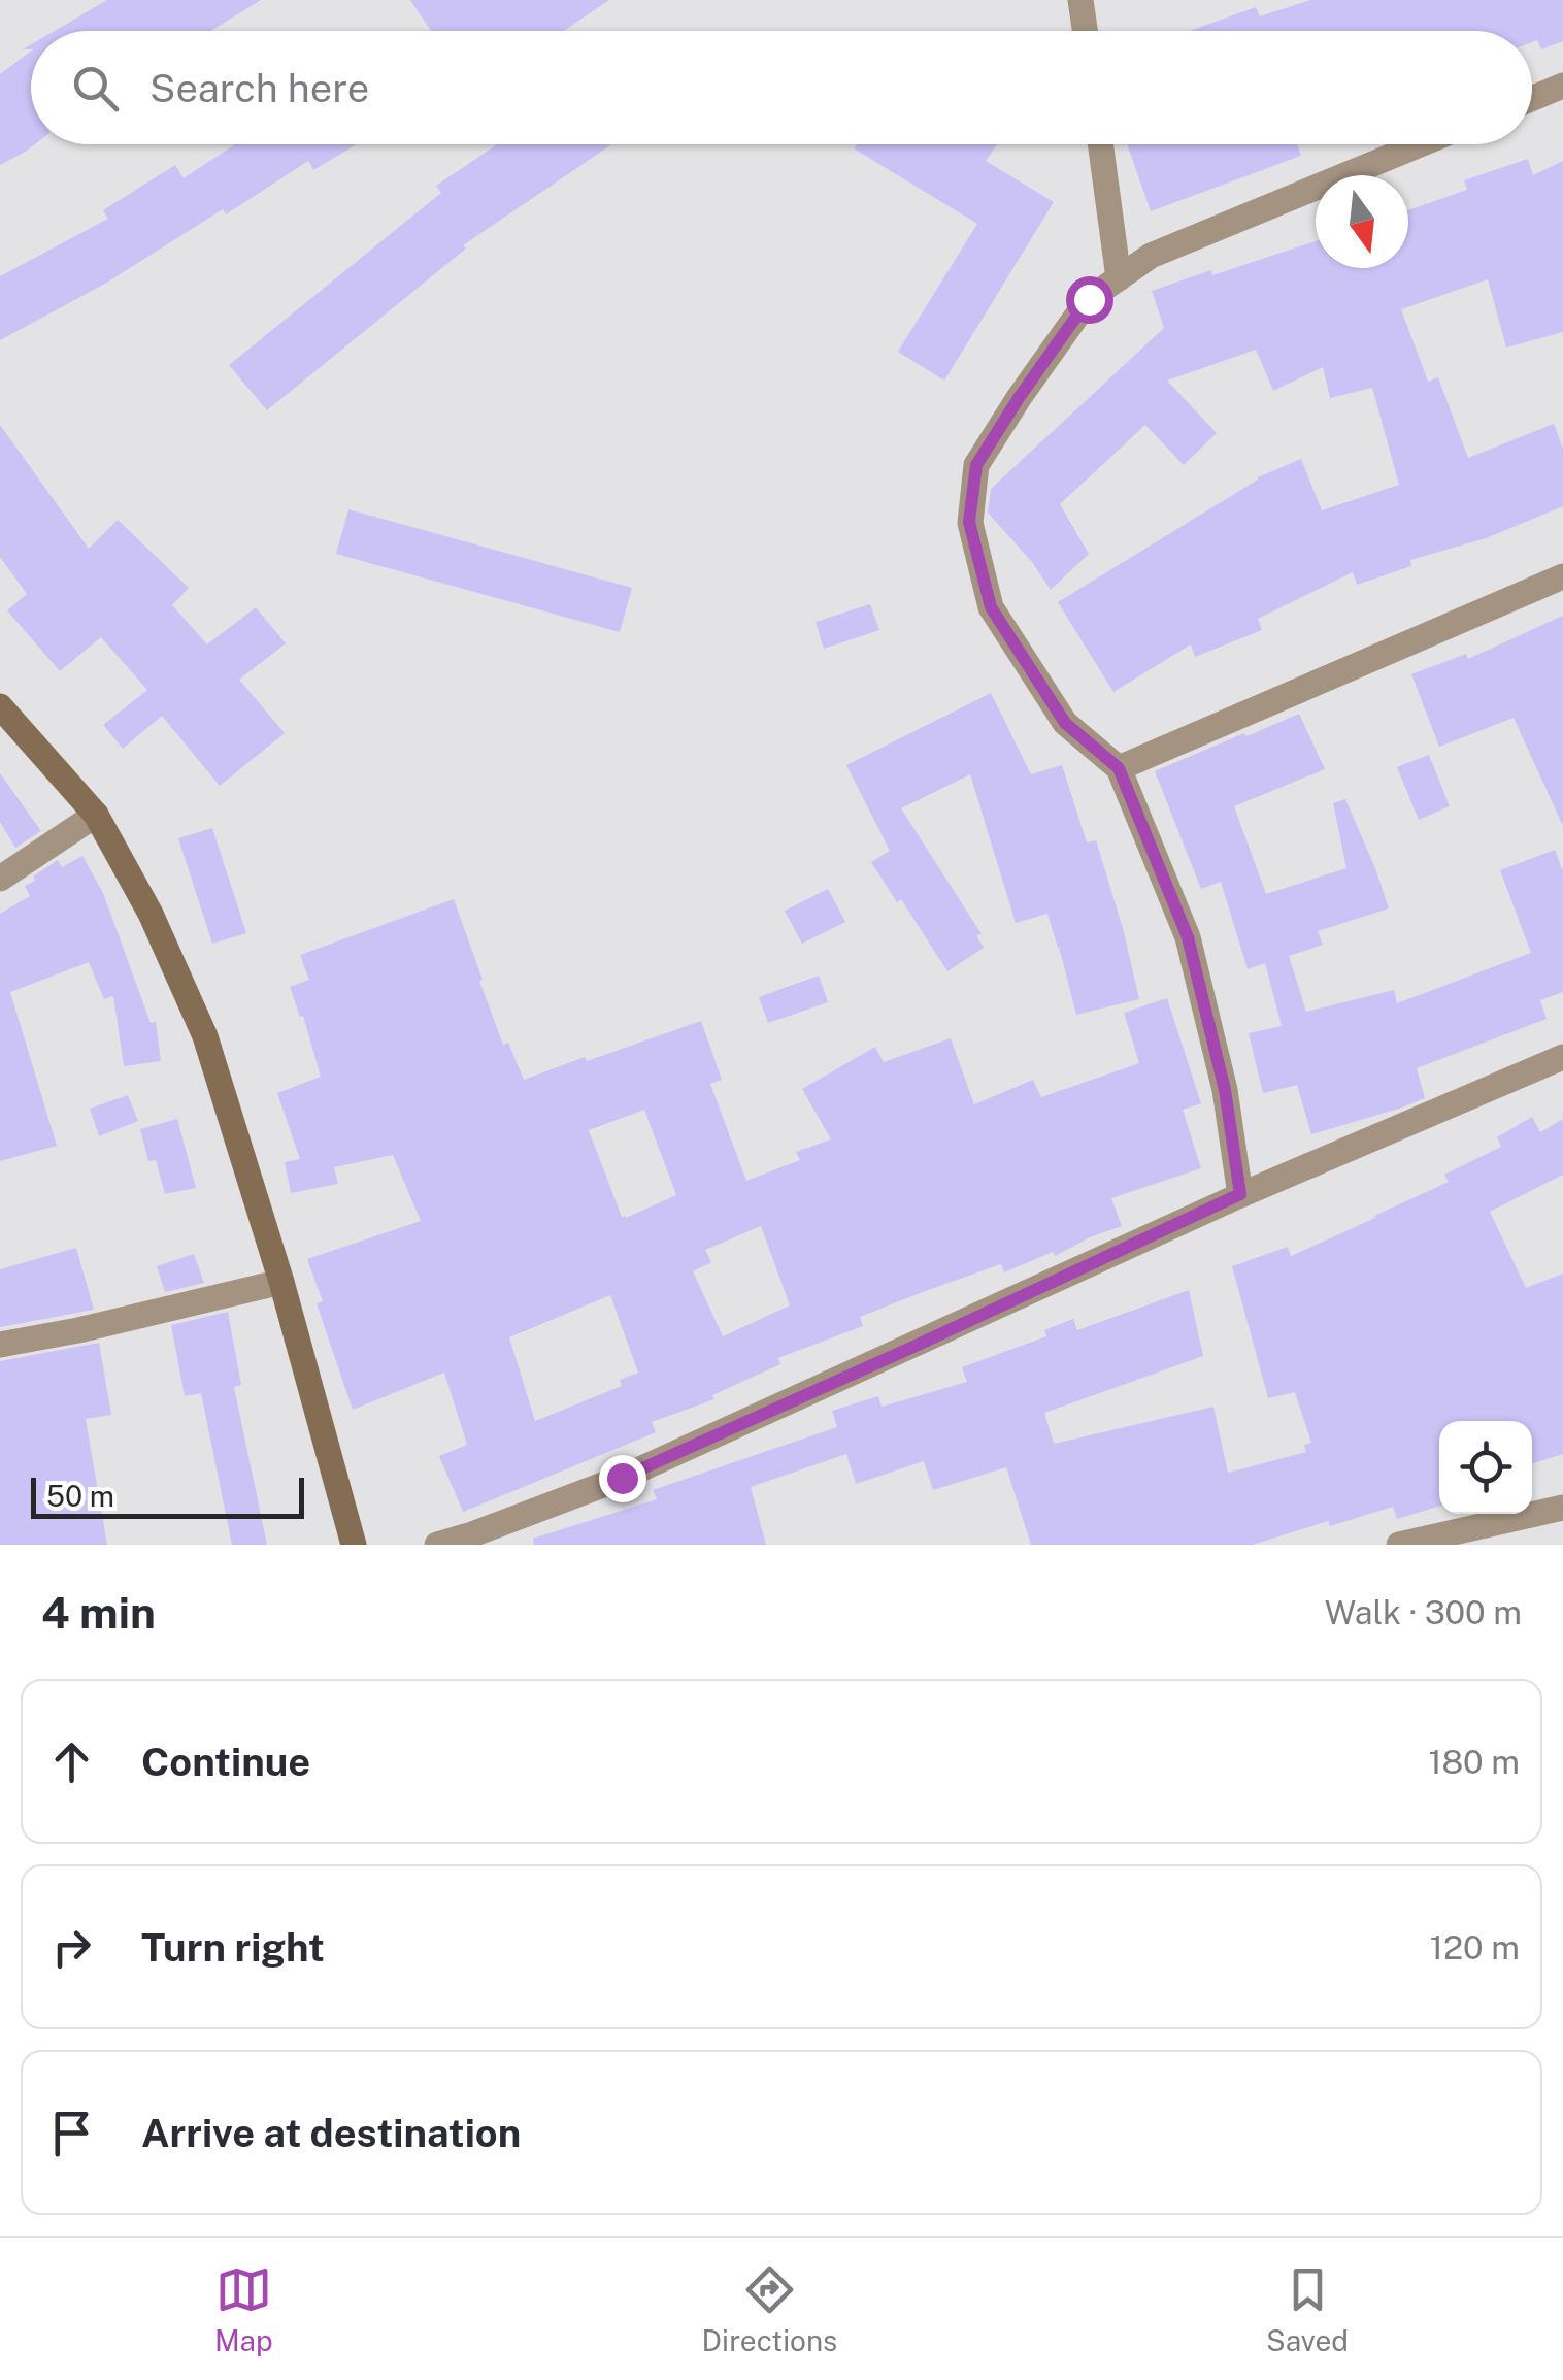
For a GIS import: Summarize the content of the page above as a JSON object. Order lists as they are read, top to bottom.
{
  "scale_bar": "50 m",
  "north": "bottom",
  "page": {
    "search": "Search here",
    "scale": "50 m",
    "heading": ["4 min", "Walk · 300 m"],
    "list": [
      ["Continue", "180 m"],
      ["Turn right", "120 m"],
      "Arrive at destination"
    ],
    "nav": ["Map", "Directions", "Saved"]
  }
}
